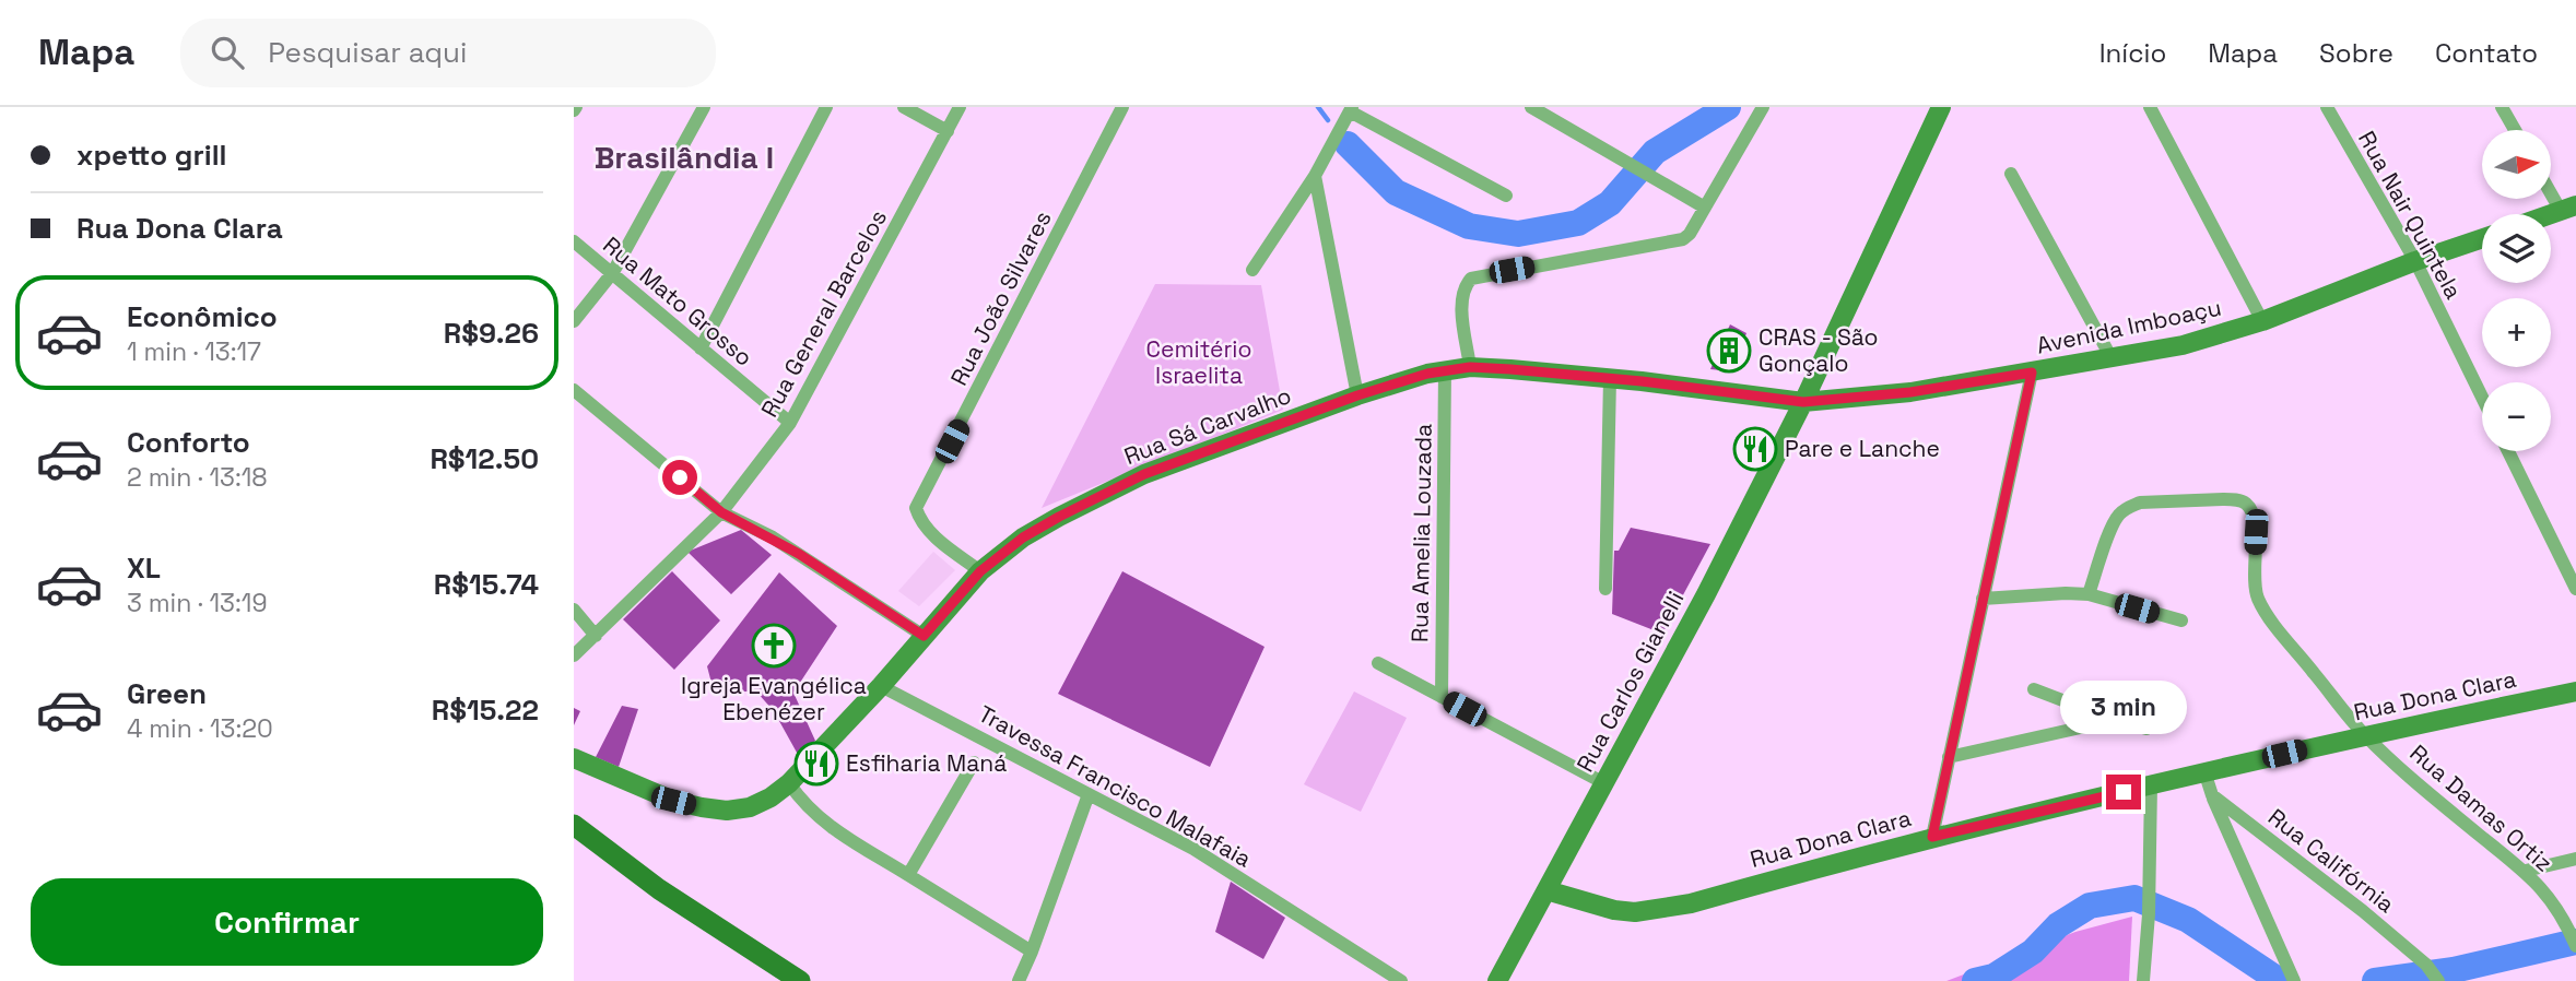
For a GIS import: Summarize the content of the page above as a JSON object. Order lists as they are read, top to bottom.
{
  "streets": {
    "main road": [
      "Avenida Imboaçu",
      "Rua Sá Carvalho",
      "Rua Carlos Gianelli",
      "Rua Dona Clara"
    ],
    "street": [
      "Rua Nair Quintela",
      "Rua João Silvares",
      "Rua Mato Grosso",
      "Rua General Barcelos",
      "Rua Amelia Louzada",
      "Travessa Francisco Malafaia",
      "Rua Damas Ortiz",
      "Rua Califórnia"
    ]
  },
  "crossings": [
    ["Rua Nair Quintela", "Avenida Imboaçu"],
    ["Rua João Silvares", "Rua Sá Carvalho"],
    ["Rua Mato Grosso", "Rua General Barcelos"],
    ["Avenida Imboaçu", "Rua Sá Carvalho"],
    ["Avenida Imboaçu", "Rua Carlos Gianelli"],
    ["Rua Sá Carvalho", "Rua Amelia Louzada"],
    ["Rua Sá Carvalho", "Rua Carlos Gianelli"],
    ["Rua Sá Carvalho", "Travessa Francisco Malafaia"],
    ["Rua Carlos Gianelli", "Rua Dona Clara"],
    ["Rua Dona Clara", "Rua Damas Ortiz"]
  ],
  "districts": ["Brasilândia I"],
  "parks": ["Cemitério Israelita"],
  "places": {
    "building": ["CRAS - São Gonçalo"],
    "restaurant": ["Pare e Lanche", "Esfiharia Maná"],
    "church": ["Igreja Evangélica Ebenézer"]
  },
  "north": "right",
  "page": {
    "header": "Mapa",
    "search": "Pesquisar aqui",
    "nav": [
      "Início",
      "Mapa",
      "Sobre",
      "Contato"
    ],
    "banner": ["xpetto grill", "Rua Dona Clara"],
    "map_buttons": ["+", "−"],
    "list": [
      {
        "name": "Econômico",
        "note": "1 min · 13:17",
        "value": "R$9.26"
      },
      {
        "name": "Conforto",
        "note": "2 min · 13:18",
        "value": "R$12.50"
      },
      {
        "name": "XL",
        "note": "3 min · 13:19",
        "value": "R$15.74"
      },
      {
        "name": "Green",
        "note": "4 min · 13:20",
        "value": "R$15.22"
      }
    ],
    "bubble": "3 min",
    "buttons": "Confirmar"
  }
}
